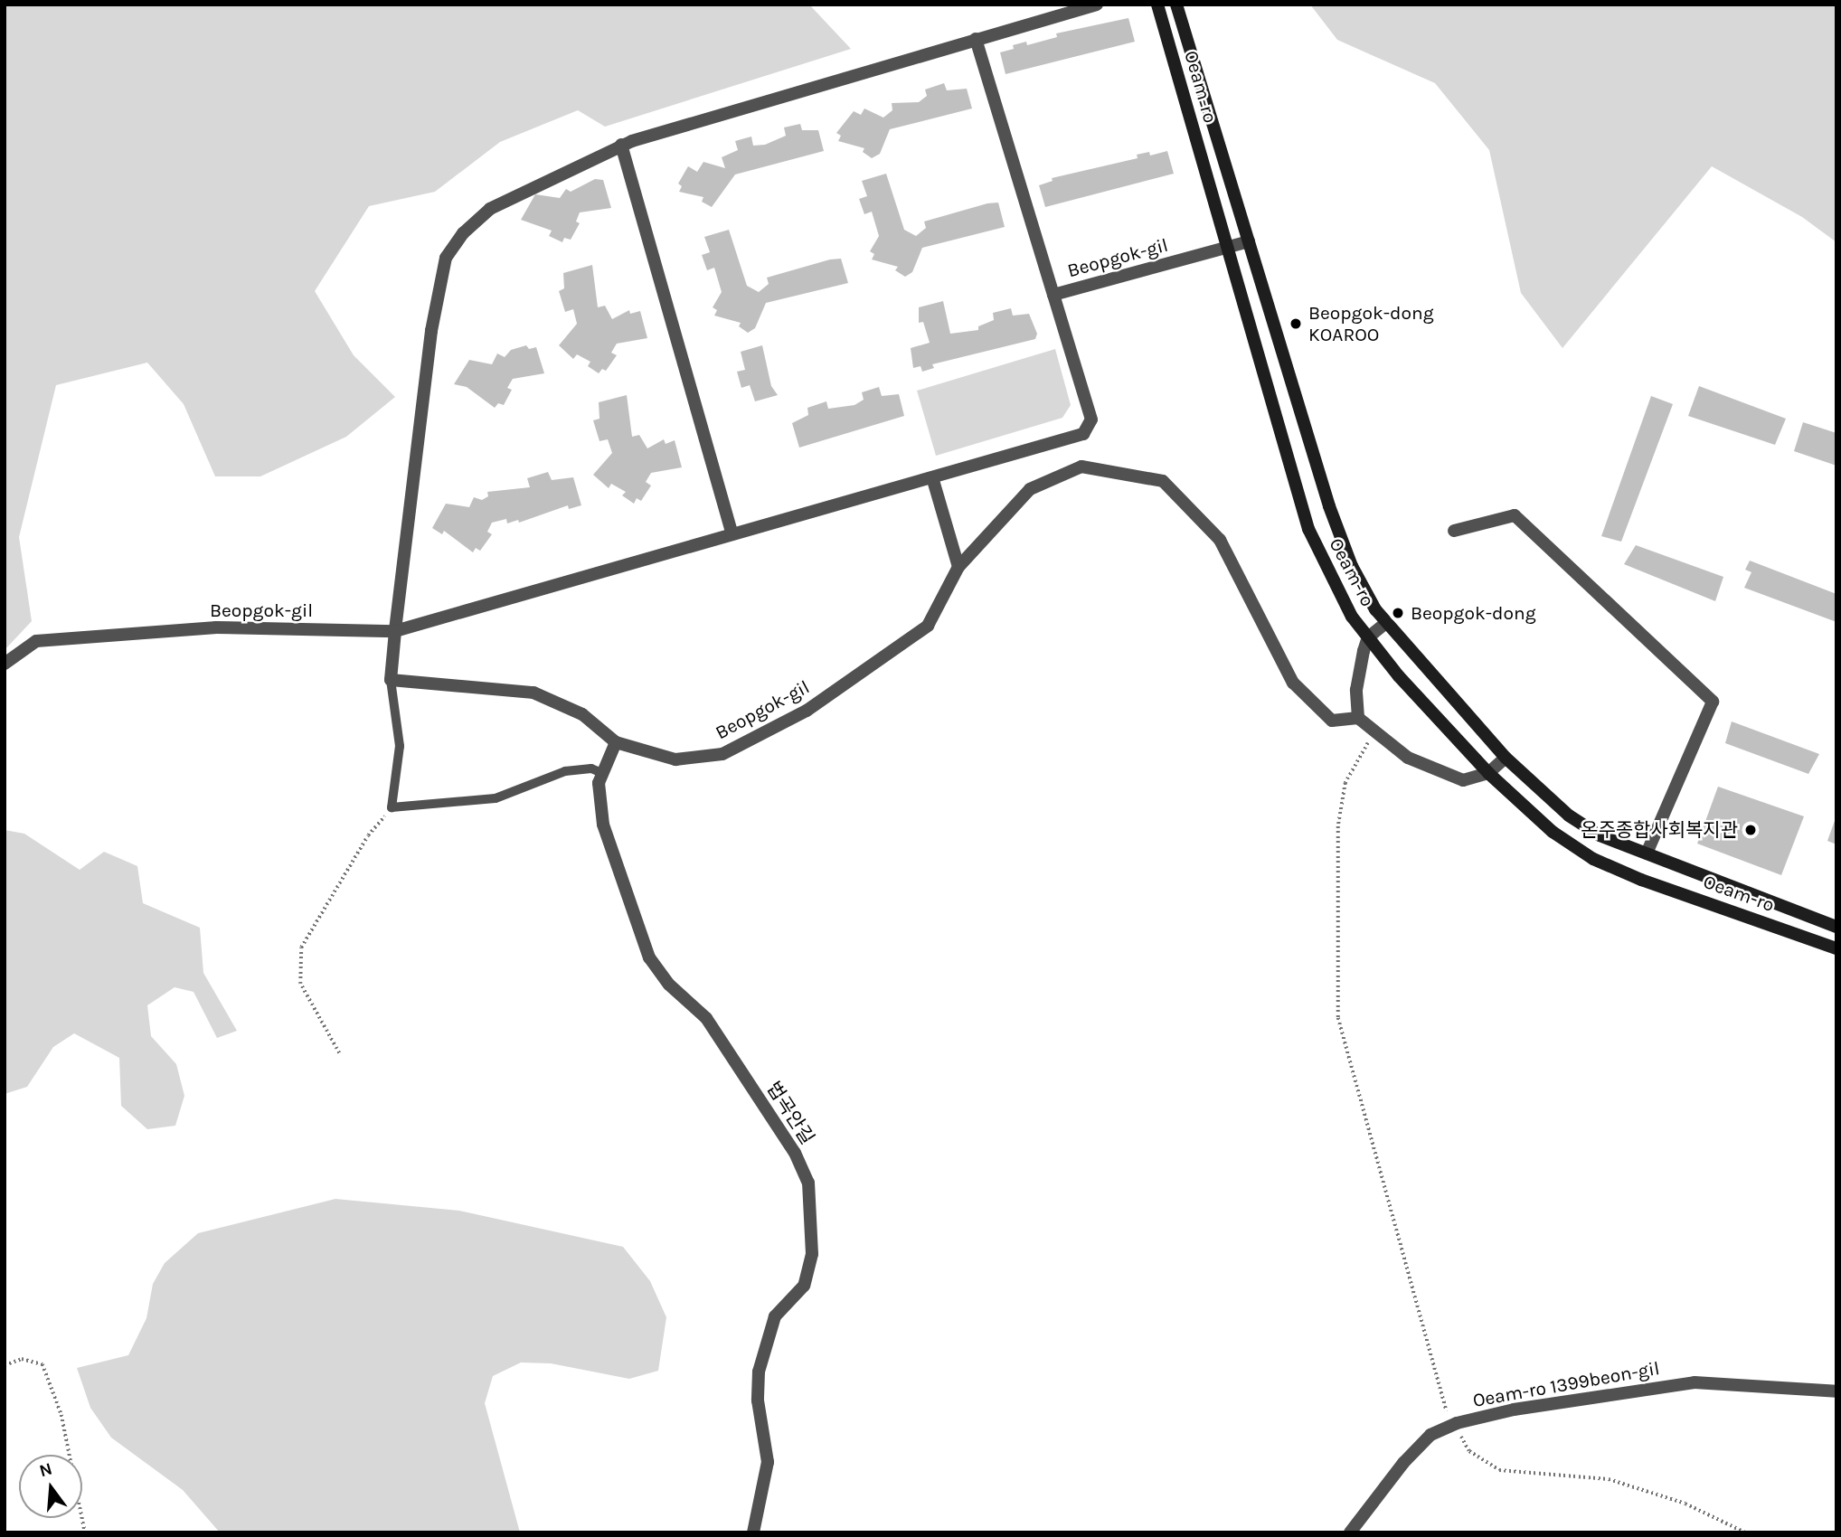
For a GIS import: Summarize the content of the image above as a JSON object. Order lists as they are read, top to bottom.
{
  "streets": {
    "main road": ["Oeam-ro"],
    "street": ["Beopgok-gil", "법곡안길", "Oeam-ro 1399beon-gil"]
  },
  "crossings": [
    ["Oeam-ro", "Beopgok-gil"],
    ["Beopgok-gil", "법곡안길"]
  ],
  "places": ["Beopgok-dong KOAROO", "Beopgok-dong", "온주종합사회복지관"],
  "north": "top"
}
